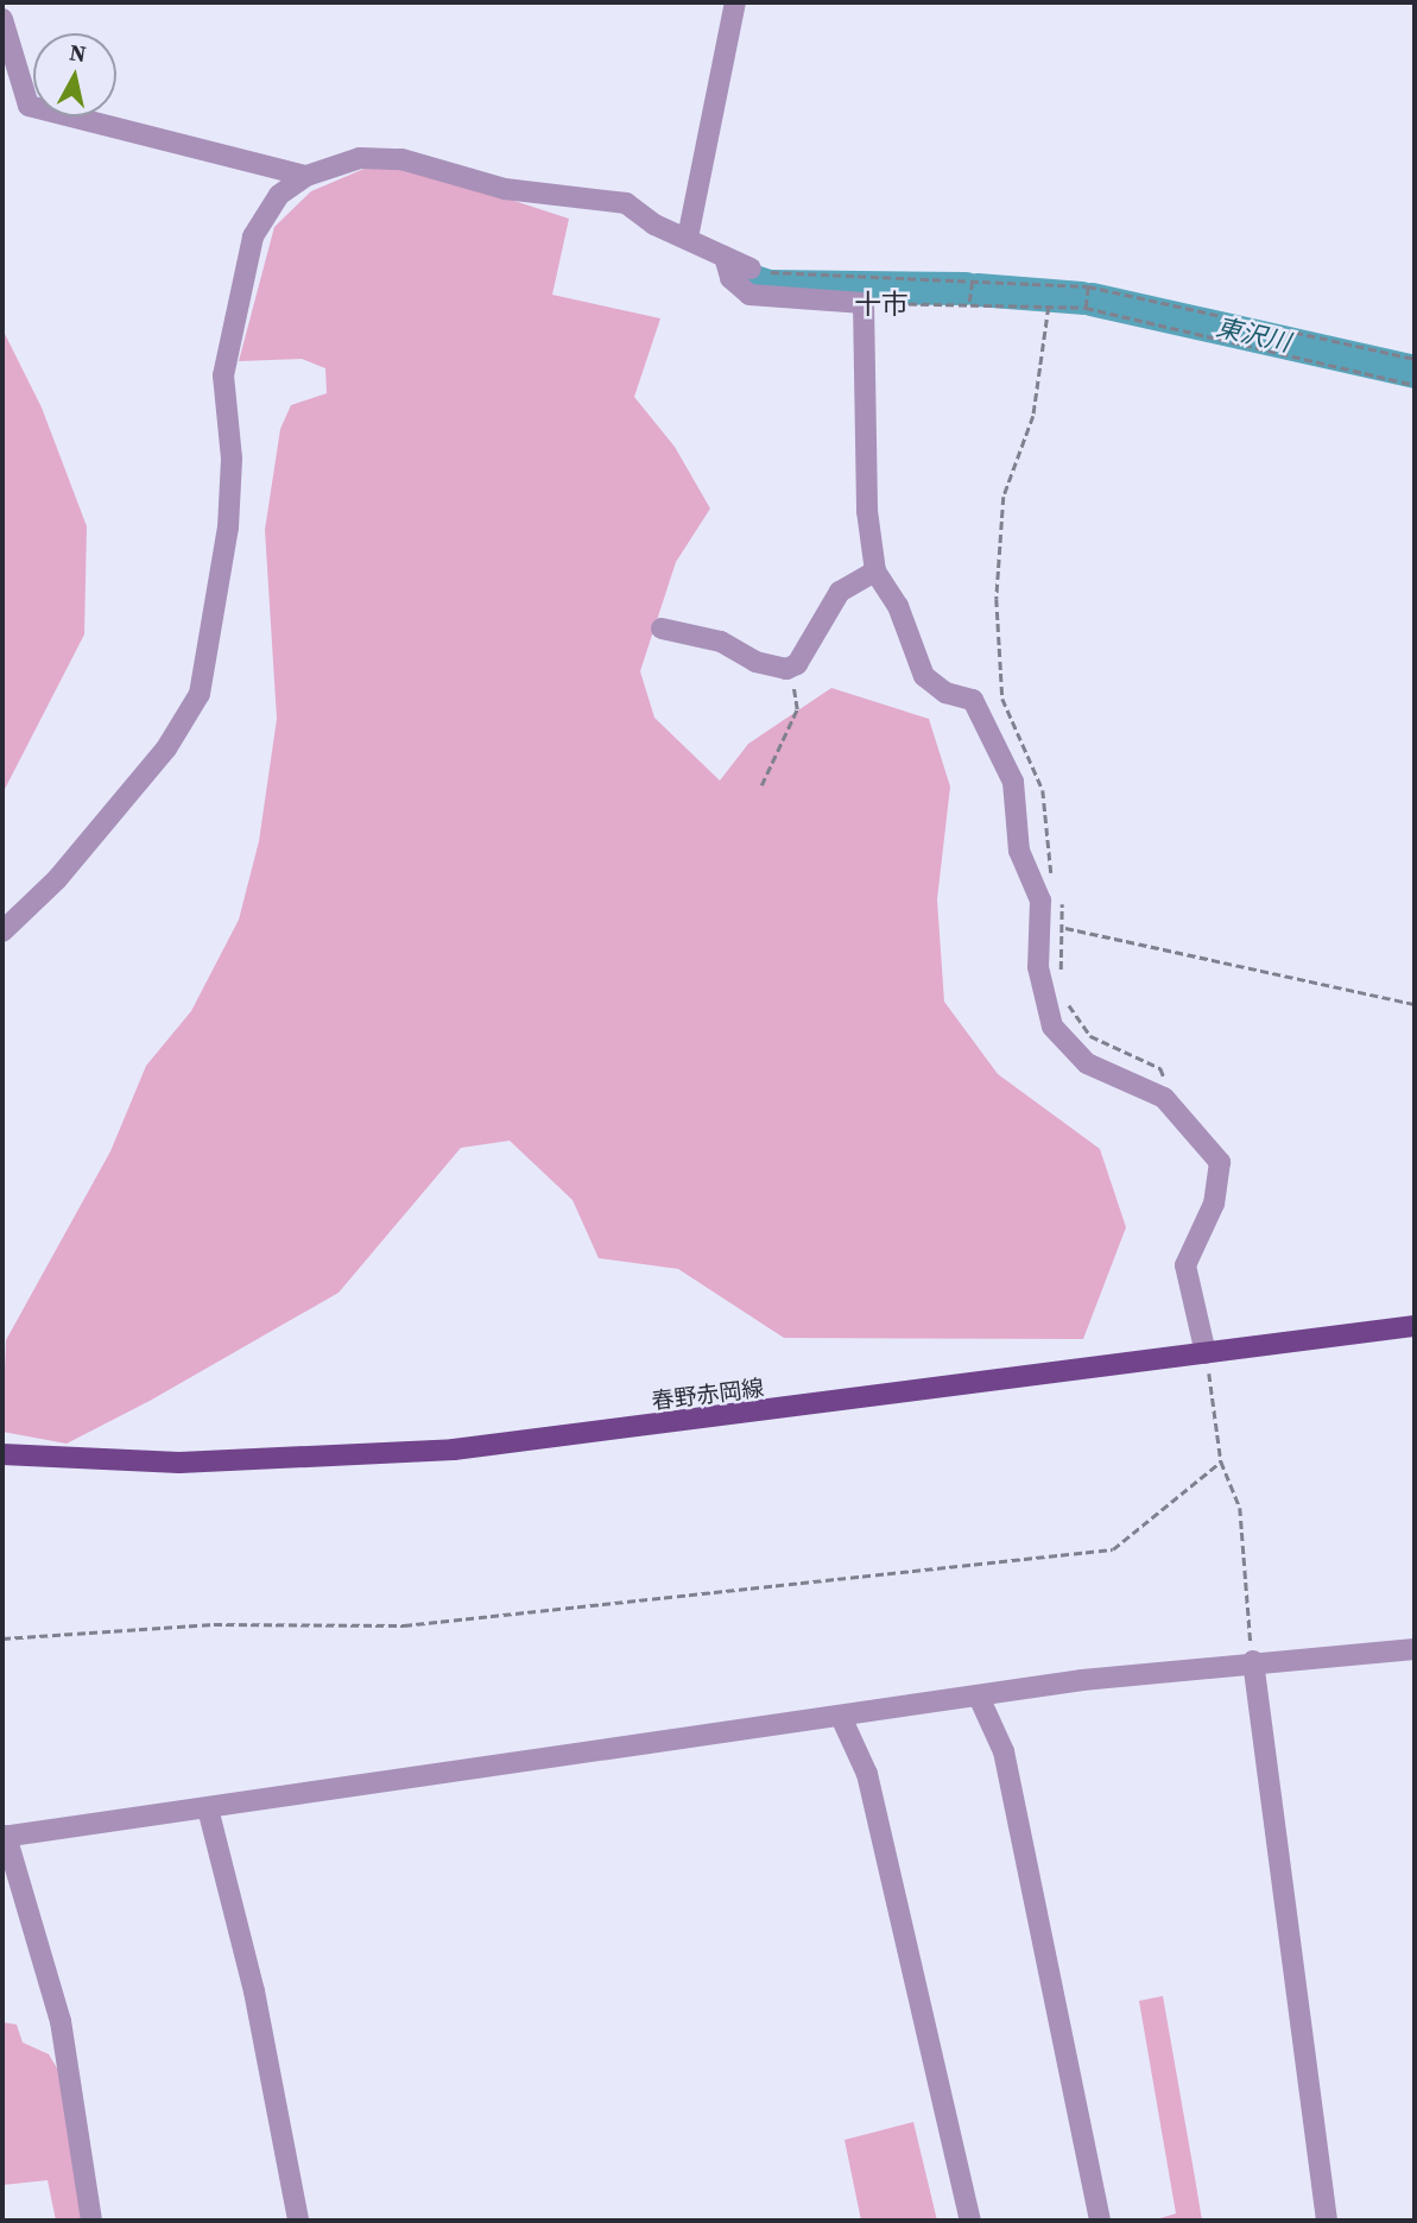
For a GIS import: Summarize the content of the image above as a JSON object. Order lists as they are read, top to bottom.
{
  "streets": {
    "main road": ["春野赤岡線"]
  },
  "districts": ["十市"],
  "water": ["東沢川"],
  "north": "top"
}
